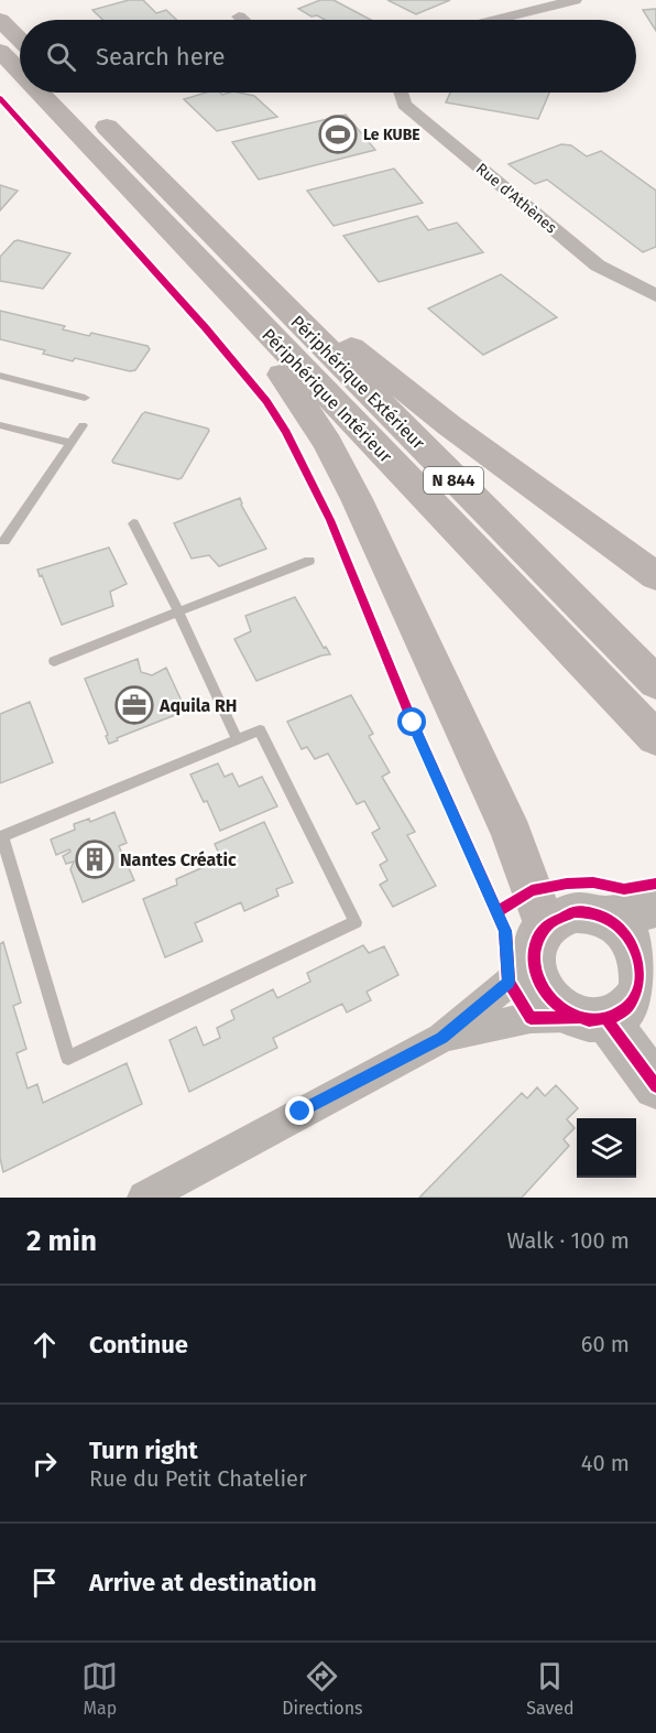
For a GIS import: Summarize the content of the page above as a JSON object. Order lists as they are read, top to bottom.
{
  "streets": {
    "highway": ["Périphérique Extérieur", "Périphérique Intérieur", "N 844"],
    "street": ["Rue d'Athènes"]
  },
  "places": {
    "sports": ["Le KUBE"],
    "office": ["Aquila RH"],
    "building": ["Nantes Créatic"]
  },
  "page": {
    "search": "Search here",
    "heading": ["2 min", "Walk · 100 m"],
    "list": [
      ["Continue", "60 m"],
      ["Turn right", "Rue du Petit Chatelier", "40 m"],
      "Arrive at destination"
    ],
    "nav": ["Map", "Directions", "Saved"]
  }
}
